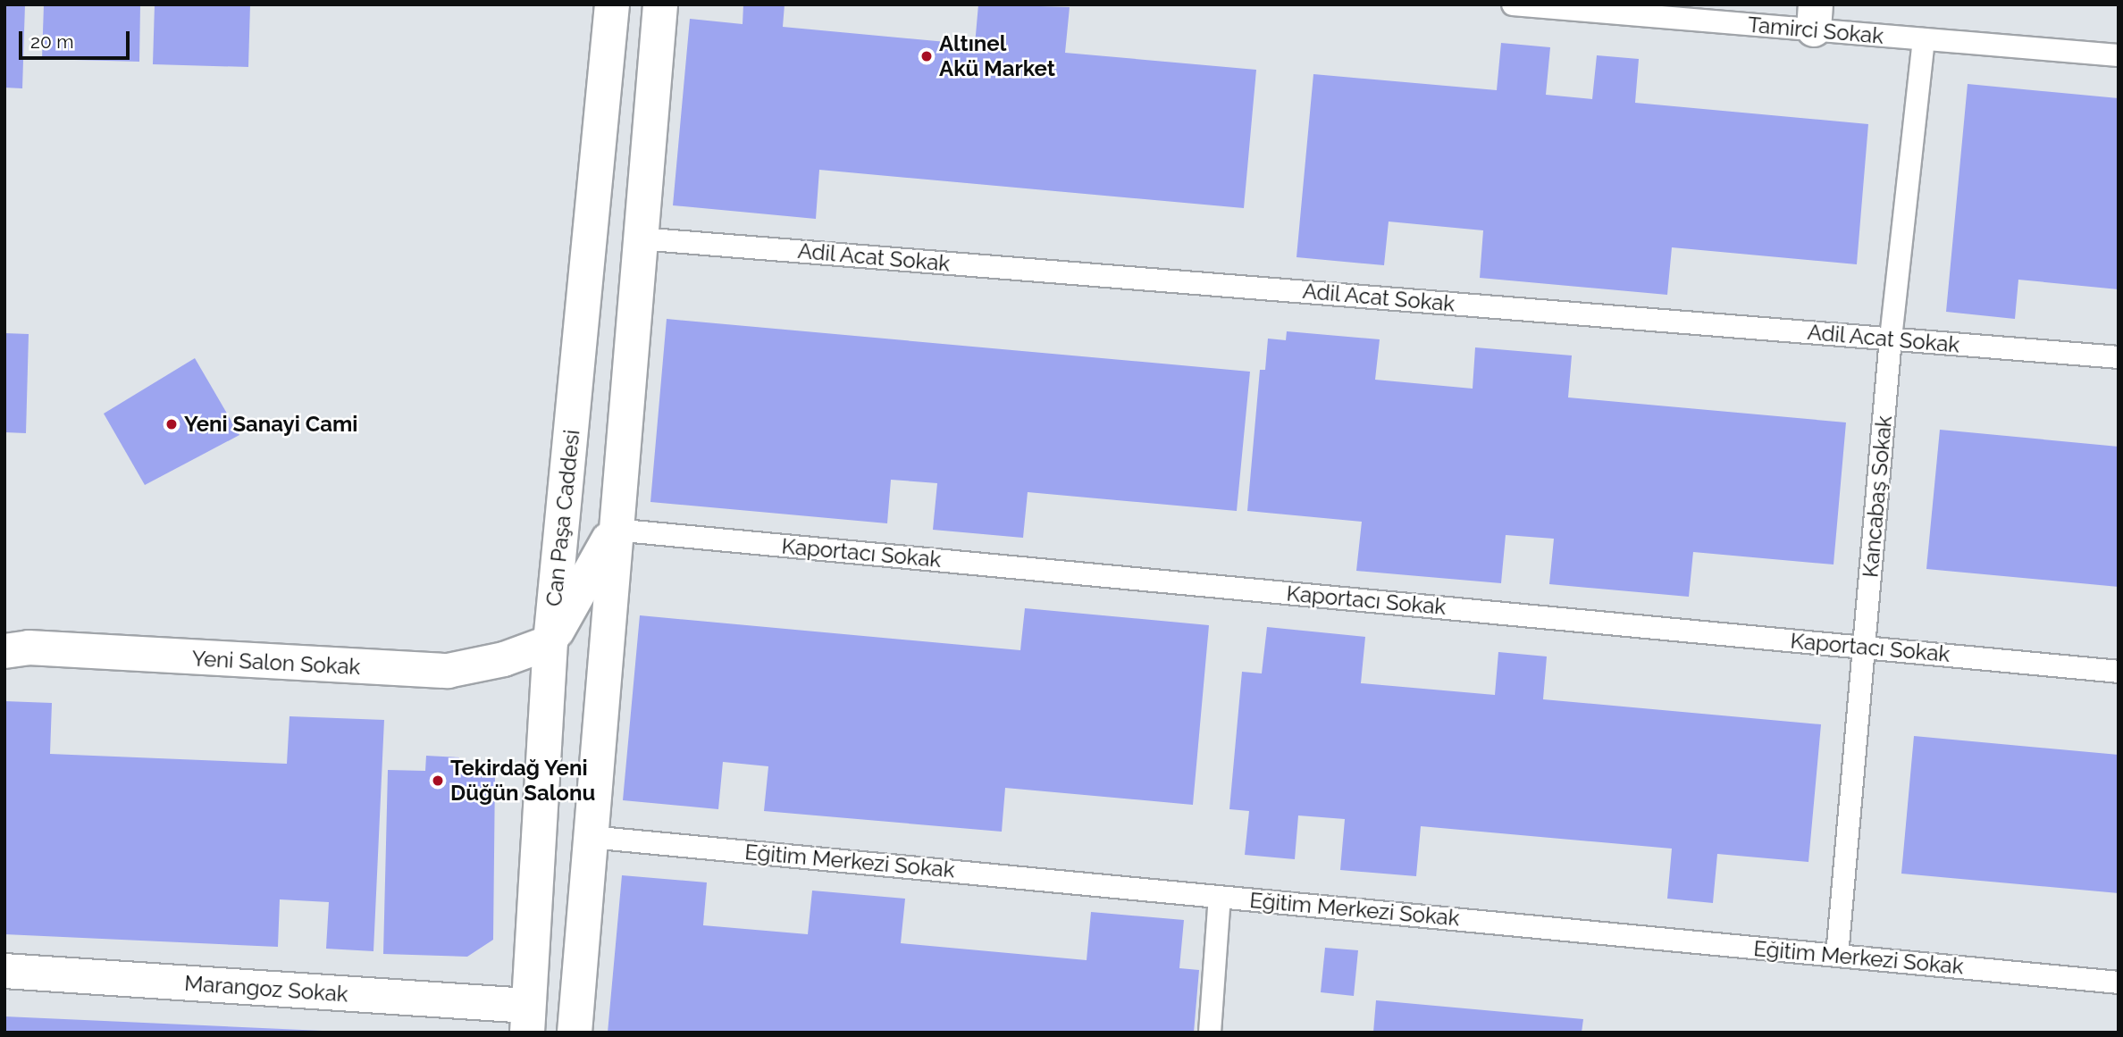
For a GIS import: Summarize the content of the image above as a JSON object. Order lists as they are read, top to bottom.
{
  "streets": {
    "street": ["Can Paşa Caddesi", "Yeni Salon Sokak", "Marangoz Sokak"],
    "lane": [
      "Tamirci Sokak",
      "Adil Acat Sokak",
      "Kancabaş Sokak",
      "Kaportacı Sokak",
      "Eğitim Merkezi Sokak"
    ]
  },
  "crossings": [
    ["Tamirci Sokak", "Kancabaş Sokak"],
    ["Adil Acat Sokak", "Kancabaş Sokak"],
    ["Kancabaş Sokak", "Kaportacı Sokak"],
    ["Kancabaş Sokak", "Eğitim Merkezi Sokak"],
    ["Can Paşa Caddesi", "Yeni Salon Sokak"],
    ["Can Paşa Caddesi", "Marangoz Sokak"]
  ],
  "places": ["Altınel Akü Market", "Yeni Sanayi Cami", "Tekirdağ Yeni Düğün Salonu"],
  "scale_bar": "20 m"
}
